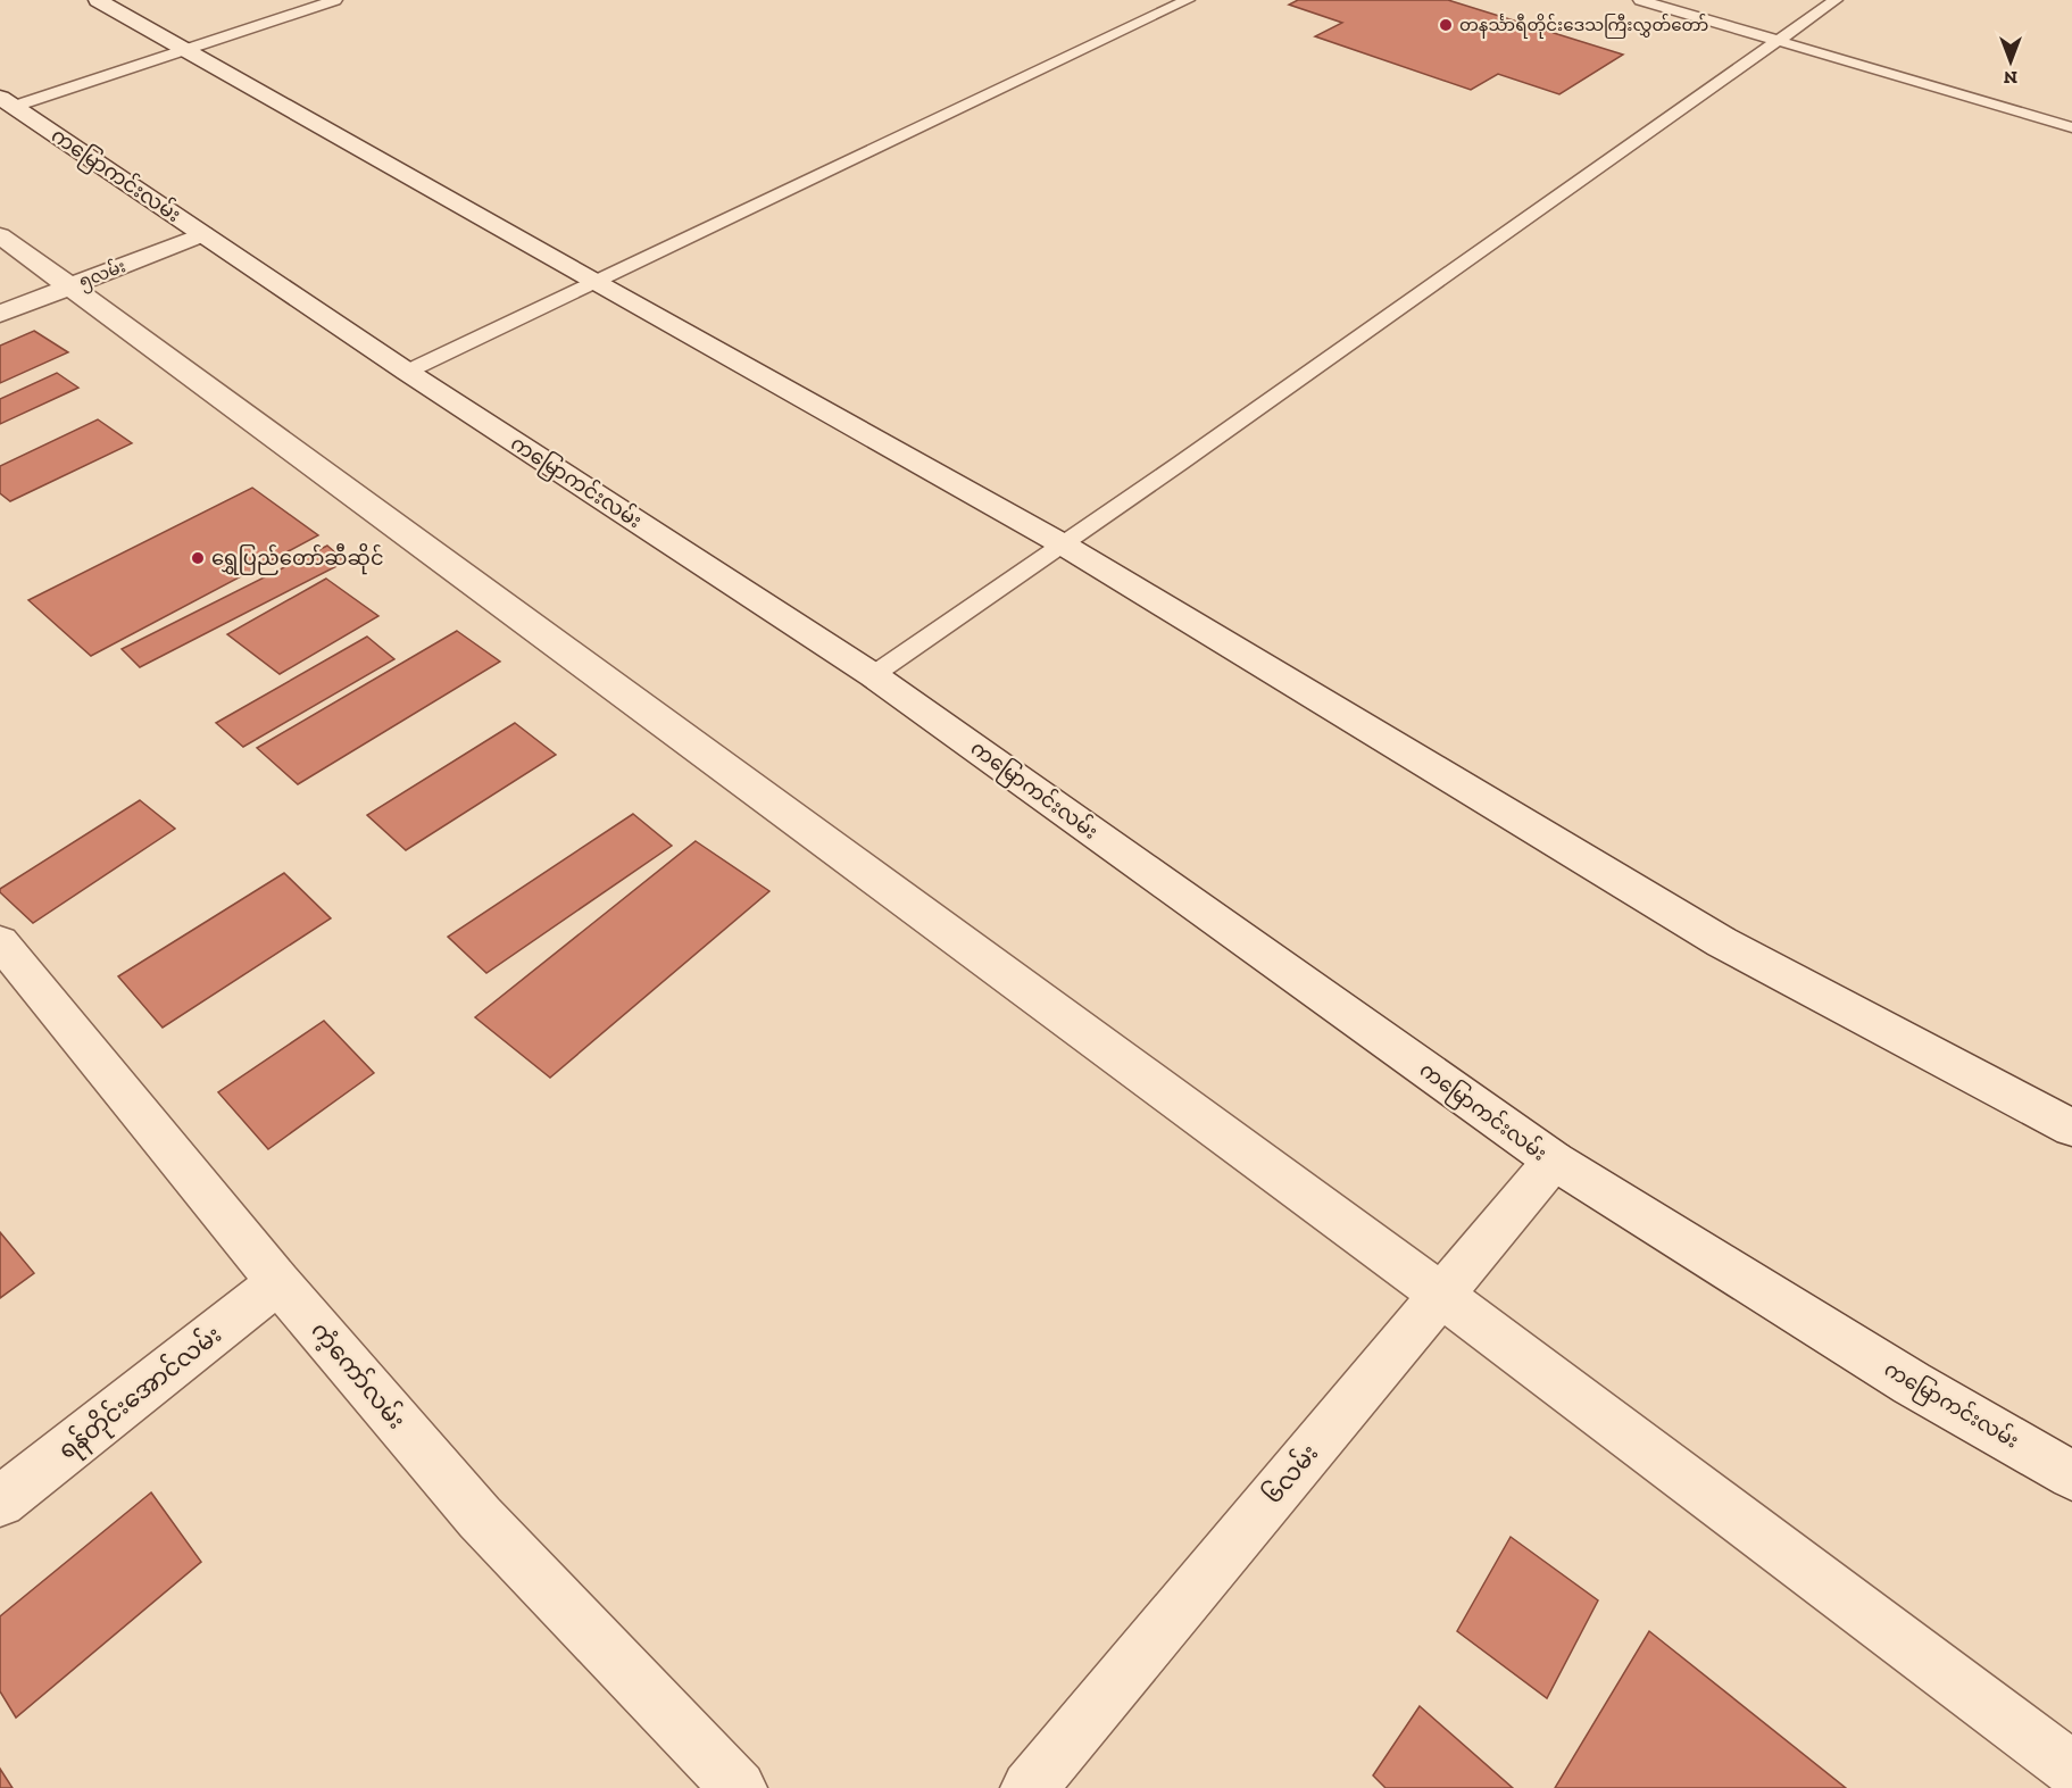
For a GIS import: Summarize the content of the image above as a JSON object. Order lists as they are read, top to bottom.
{
  "streets": {
    "main road": [
      "ကမြောကင်းလမ်း",
      "၅လမ်း",
      "ကံ့ကော်လမ်း",
      "ရန်တိုင်းအောင်လမ်း",
      "၆လမ်း"
    ]
  },
  "crossings": [
    ["ကမြောကင်းလမ်း", "၅လမ်း"],
    ["ကမြောကင်းလမ်း", "၆လမ်း"],
    ["ကံ့ကော်လမ်း", "ရန်တိုင်းအောင်လမ်း"]
  ],
  "places": ["တနင်္သာရီတိုင်းဒေသကြီးလွှတ်တော်", "ရွှေပြည်တော်ဆီဆိုင်"],
  "north": "bottom"
}
